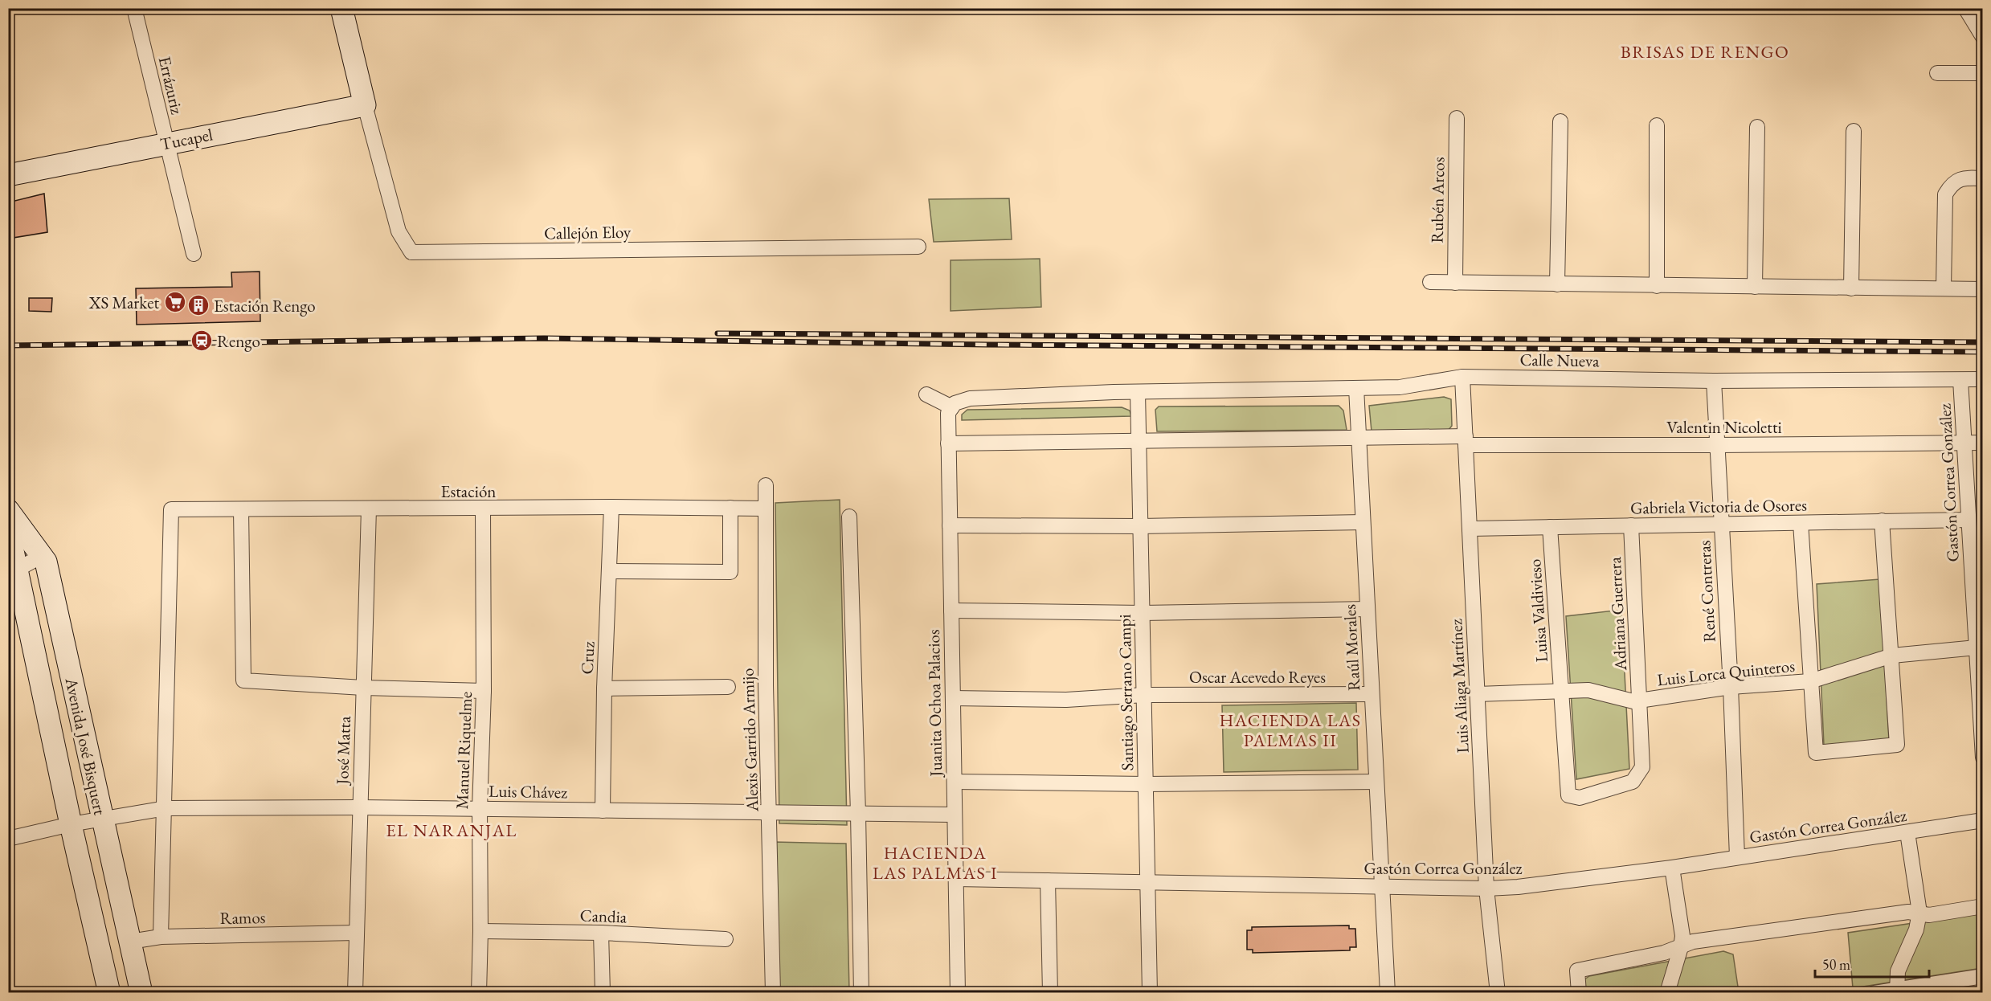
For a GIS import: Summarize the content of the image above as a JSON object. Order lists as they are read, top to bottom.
{
  "streets": {
    "main road": ["Tucapel", "Avenida José Bisquert"],
    "street": [
      "Errázuriz",
      "Rubén Arcos",
      "Callejón Eloy",
      "Calle Nueva",
      "Valentin Nicoletti",
      "Gastón Correa González",
      "Estación",
      "Gabriela Victoria de Osores",
      "René Contreras",
      "Luisa Valdivieso",
      "Adriana Guerrera",
      "Raúl Morales",
      "Cruz",
      "Luis Lorca Quinteros",
      "Oscar Acevedo Reyes",
      "Luis Aliaga Martínez",
      "Santiago Serrano Campi",
      "Juanita Ochoa Palacios",
      "Alexis Garrido Armijo",
      "José Matta",
      "Manuel Riquelme",
      "Luis Chávez",
      "Candia",
      "Ramos"
    ]
  },
  "crossings": [
    ["Errázuriz", "Tucapel"],
    ["Tucapel", "Callejón Eloy"],
    ["Calle Nueva", "Gastón Correa González"],
    ["Calle Nueva", "René Contreras"],
    ["Calle Nueva", "Raúl Morales"],
    ["Calle Nueva", "Luis Aliaga Martínez"],
    ["Calle Nueva", "Santiago Serrano Campi"],
    ["Calle Nueva", "Juanita Ochoa Palacios"],
    ["Valentin Nicoletti", "Gastón Correa González"],
    ["Valentin Nicoletti", "René Contreras"],
    ["Valentin Nicoletti", "Raúl Morales"],
    ["Valentin Nicoletti", "Luis Aliaga Martínez"],
    ["Valentin Nicoletti", "Santiago Serrano Campi"],
    ["Valentin Nicoletti", "Juanita Ochoa Palacios"],
    ["Gastón Correa González", "Gabriela Victoria de Osores"],
    ["Gastón Correa González", "René Contreras"],
    ["Gastón Correa González", "Raúl Morales"],
    ["Gastón Correa González", "Luis Lorca Quinteros"],
    ["Gastón Correa González", "Luis Aliaga Martínez"],
    ["Gastón Correa González", "Santiago Serrano Campi"],
    ["Gastón Correa González", "Juanita Ochoa Palacios"],
    ["Estación", "Cruz"],
    ["Estación", "Alexis Garrido Armijo"],
    ["Estación", "José Matta"],
    ["Estación", "Manuel Riquelme"],
    ["Estación", "Luis Chávez"],
    ["Gabriela Victoria de Osores", "René Contreras"],
    ["Gabriela Victoria de Osores", "Luisa Valdivieso"],
    ["Gabriela Victoria de Osores", "Adriana Guerrera"],
    ["Gabriela Victoria de Osores", "Luis Aliaga Martínez"],
    ["René Contreras", "Luis Lorca Quinteros"],
    ["Luisa Valdivieso", "Adriana Guerrera"],
    ["Luisa Valdivieso", "Luis Lorca Quinteros"],
    ["Adriana Guerrera", "Luis Lorca Quinteros"],
    ["Raúl Morales", "Oscar Acevedo Reyes"],
    ["Cruz", "Luis Chávez"],
    ["Luis Lorca Quinteros", "Luis Aliaga Martínez"],
    ["Oscar Acevedo Reyes", "Santiago Serrano Campi"],
    ["Oscar Acevedo Reyes", "Juanita Ochoa Palacios"],
    ["Juanita Ochoa Palacios", "Luis Chávez"],
    ["Alexis Garrido Armijo", "Luis Chávez"],
    ["Avenida José Bisquert", "Luis Chávez"],
    ["Avenida José Bisquert", "Ramos"],
    ["José Matta", "Luis Chávez"],
    ["José Matta", "Ramos"],
    ["Manuel Riquelme", "Luis Chávez"],
    ["Manuel Riquelme", "Candia"]
  ],
  "districts": [
    "BRISAS DE RENGO",
    "HACIENDA LAS PALMAS II",
    "EL NARANJAL",
    "HACIENDA LAS PALMAS I"
  ],
  "places": {
    "supermarket": ["XS Market"],
    "building": ["Estación Rengo"],
    "station": ["Rengo"]
  },
  "scale_bar": "50 m"
}
